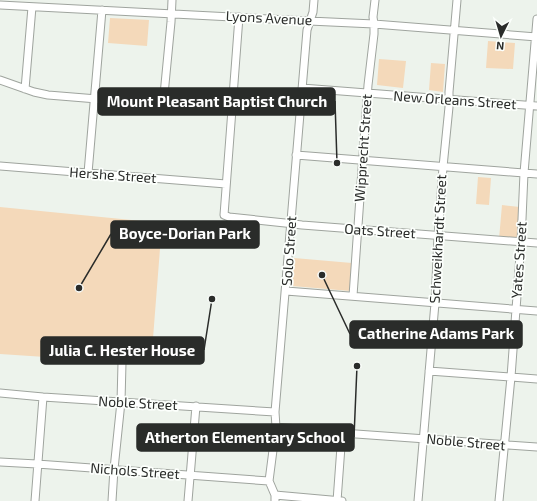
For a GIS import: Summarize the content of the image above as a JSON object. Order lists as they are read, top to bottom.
{
  "streets": {
    "street": [
      "Lyons Avenue",
      "New Orleans Street",
      "Wipprecht Street",
      "Hershe Street",
      "Oats Street",
      "Schweikhardt Street",
      "Solo Street",
      "Yates Street",
      "Noble Street",
      "Nichols Street"
    ]
  },
  "crossings": [
    ["Lyons Avenue", "Wipprecht Street"],
    ["Lyons Avenue", "Schweikhardt Street"],
    ["Lyons Avenue", "Solo Street"],
    ["Lyons Avenue", "Yates Street"],
    ["New Orleans Street", "Wipprecht Street"],
    ["New Orleans Street", "Schweikhardt Street"],
    ["New Orleans Street", "Solo Street"],
    ["New Orleans Street", "Yates Street"],
    ["Wipprecht Street", "Oats Street"],
    ["Hershe Street", "Oats Street"],
    ["Oats Street", "Schweikhardt Street"],
    ["Oats Street", "Solo Street"],
    ["Oats Street", "Yates Street"],
    ["Schweikhardt Street", "Noble Street"],
    ["Solo Street", "Noble Street"],
    ["Solo Street", "Nichols Street"],
    ["Yates Street", "Noble Street"]
  ],
  "places": [
    "Mount Pleasant Baptist Church",
    "Catherine Adams Park",
    "Boyce-Dorian Park",
    "Julia C. Hester House",
    "Atherton Elementary School"
  ],
  "north": "bottom"
}
